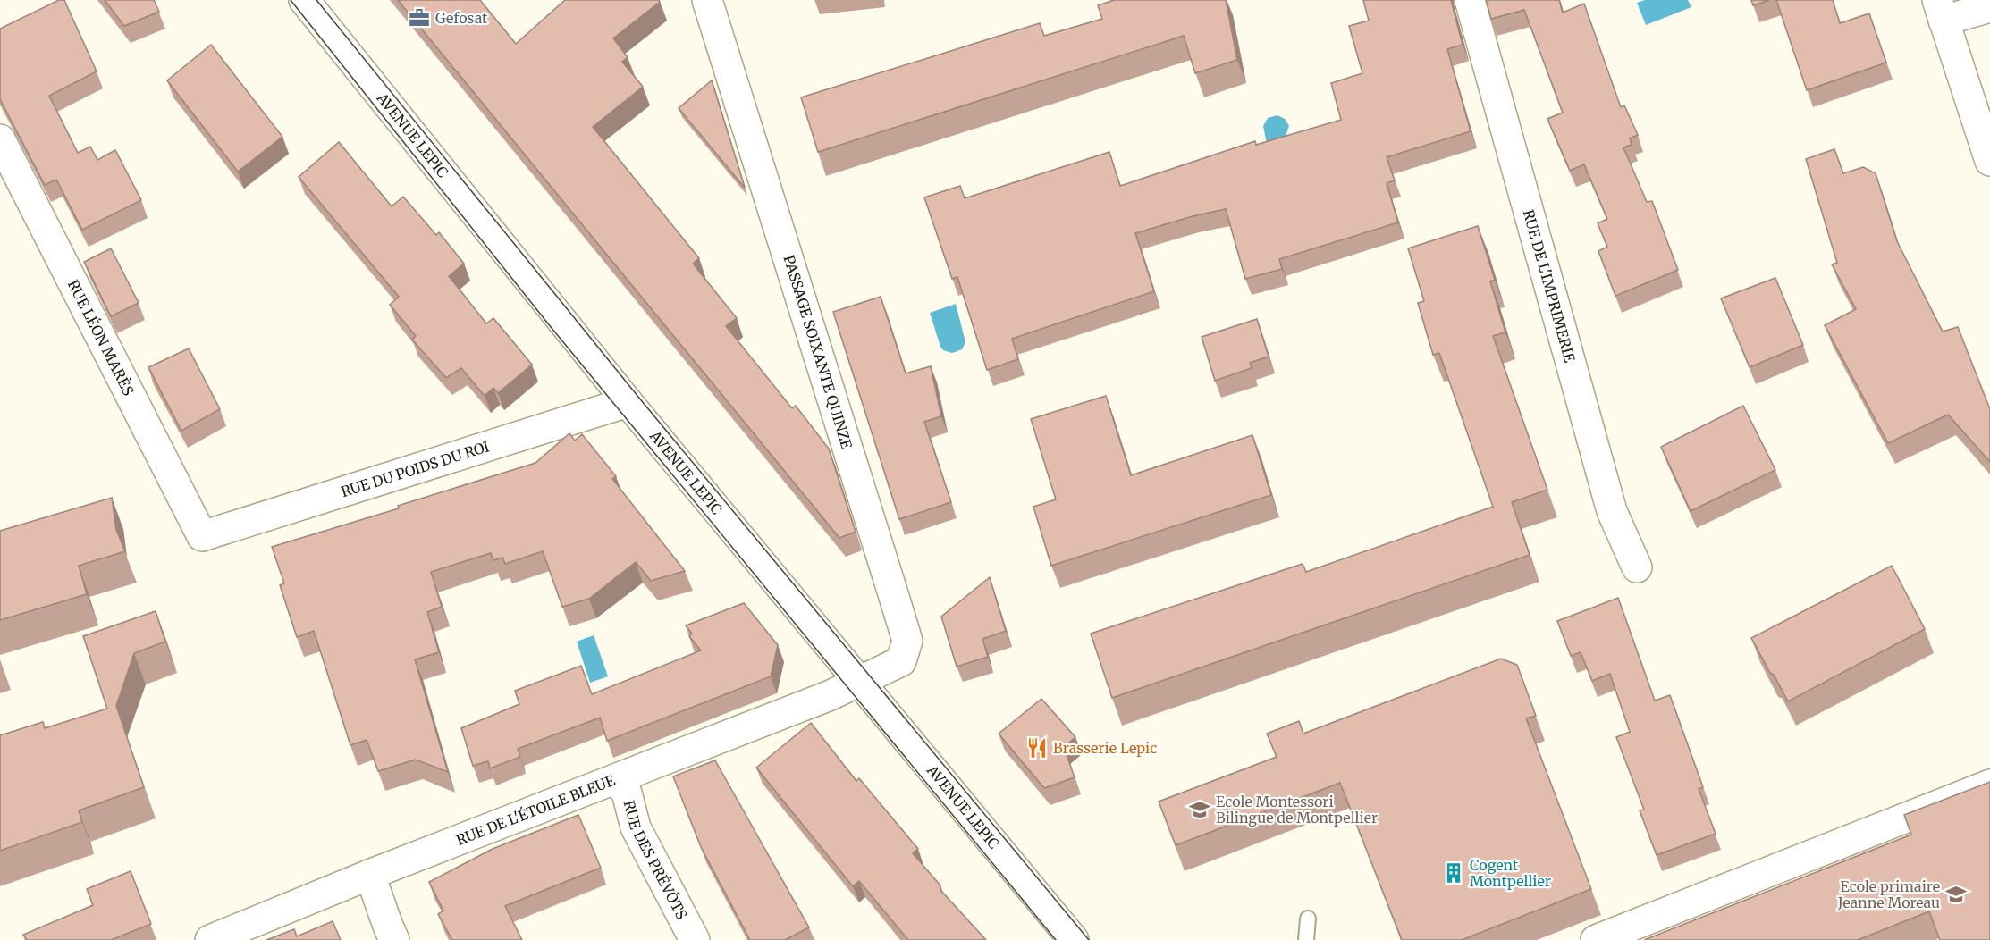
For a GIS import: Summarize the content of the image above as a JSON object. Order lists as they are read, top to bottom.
{
  "streets": {
    "street": [
      "AVENUE LEPIC",
      "RUE DE L'IMPRIMERIE",
      "RUE LÉON MARÈS",
      "PASSAGE SOIXANTE QUINZE",
      "RUE DU POIDS DU ROI",
      "RUE DE L'ÉTOILE BLEUE",
      "RUE DES PRÉVÔTS"
    ]
  },
  "crossings": [
    ["AVENUE LEPIC", "PASSAGE SOIXANTE QUINZE"],
    ["AVENUE LEPIC", "RUE DU POIDS DU ROI"],
    ["AVENUE LEPIC", "RUE DE L'ÉTOILE BLEUE"],
    ["RUE LÉON MARÈS", "RUE DU POIDS DU ROI"],
    ["PASSAGE SOIXANTE QUINZE", "RUE DE L'ÉTOILE BLEUE"],
    ["RUE DE L'ÉTOILE BLEUE", "RUE DES PRÉVÔTS"]
  ],
  "places": {
    "office": ["Gefosat"],
    "restaurant": ["Brasserie Lepic"],
    "school or university": ["Ecole Montessori Bilingue de Montpellier", "Ecole primaire Jeanne Moreau"],
    "building": ["Cogent Montpellier"]
  }
}
